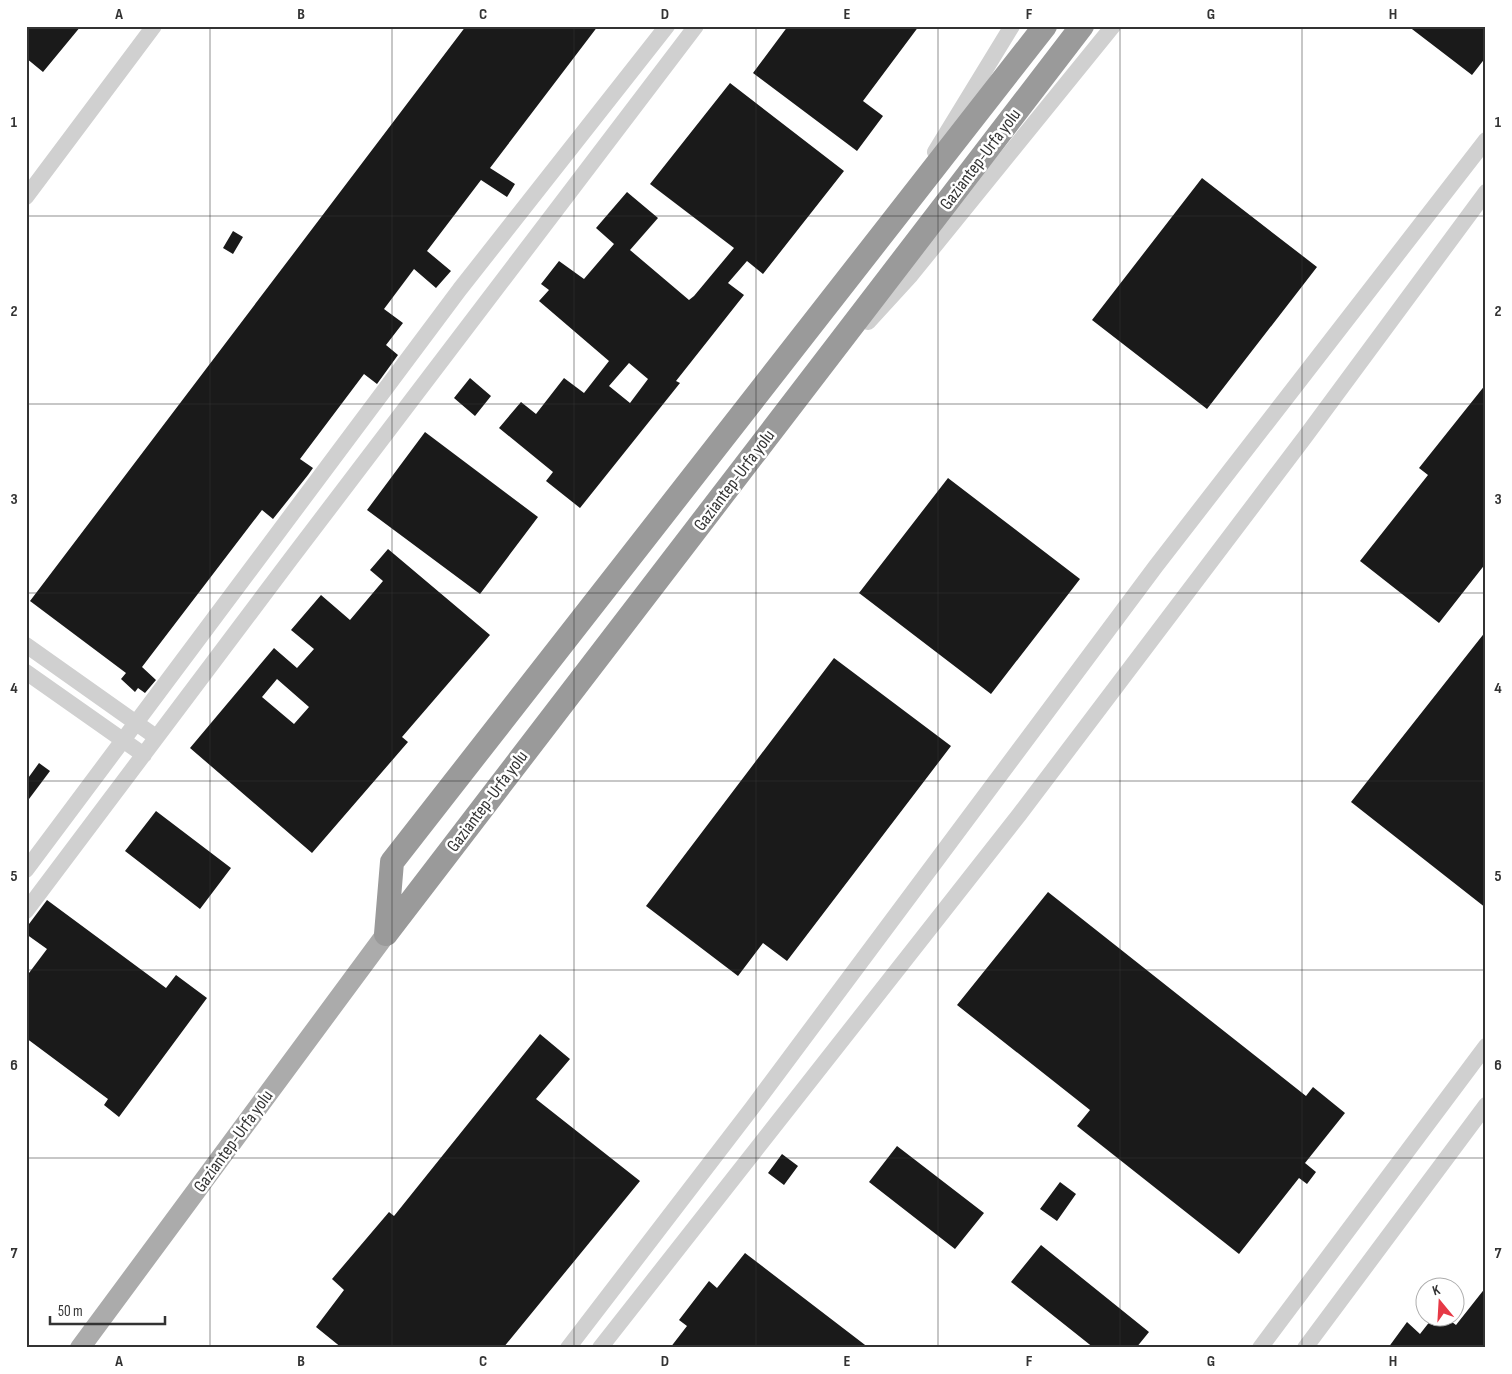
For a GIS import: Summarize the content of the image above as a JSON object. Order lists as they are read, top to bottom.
{
  "streets": {
    "highway": ["Gaziantep-Urfa yolu"]
  },
  "scale_bar": "50 m",
  "north": "top",
  "grid": {
    "columns": [
      "A",
      "B",
      "C",
      "D",
      "E",
      "F",
      "G",
      "H"
    ],
    "rows": [
      "1",
      "2",
      "3",
      "4",
      "5",
      "6",
      "7"
    ]
  }
}
